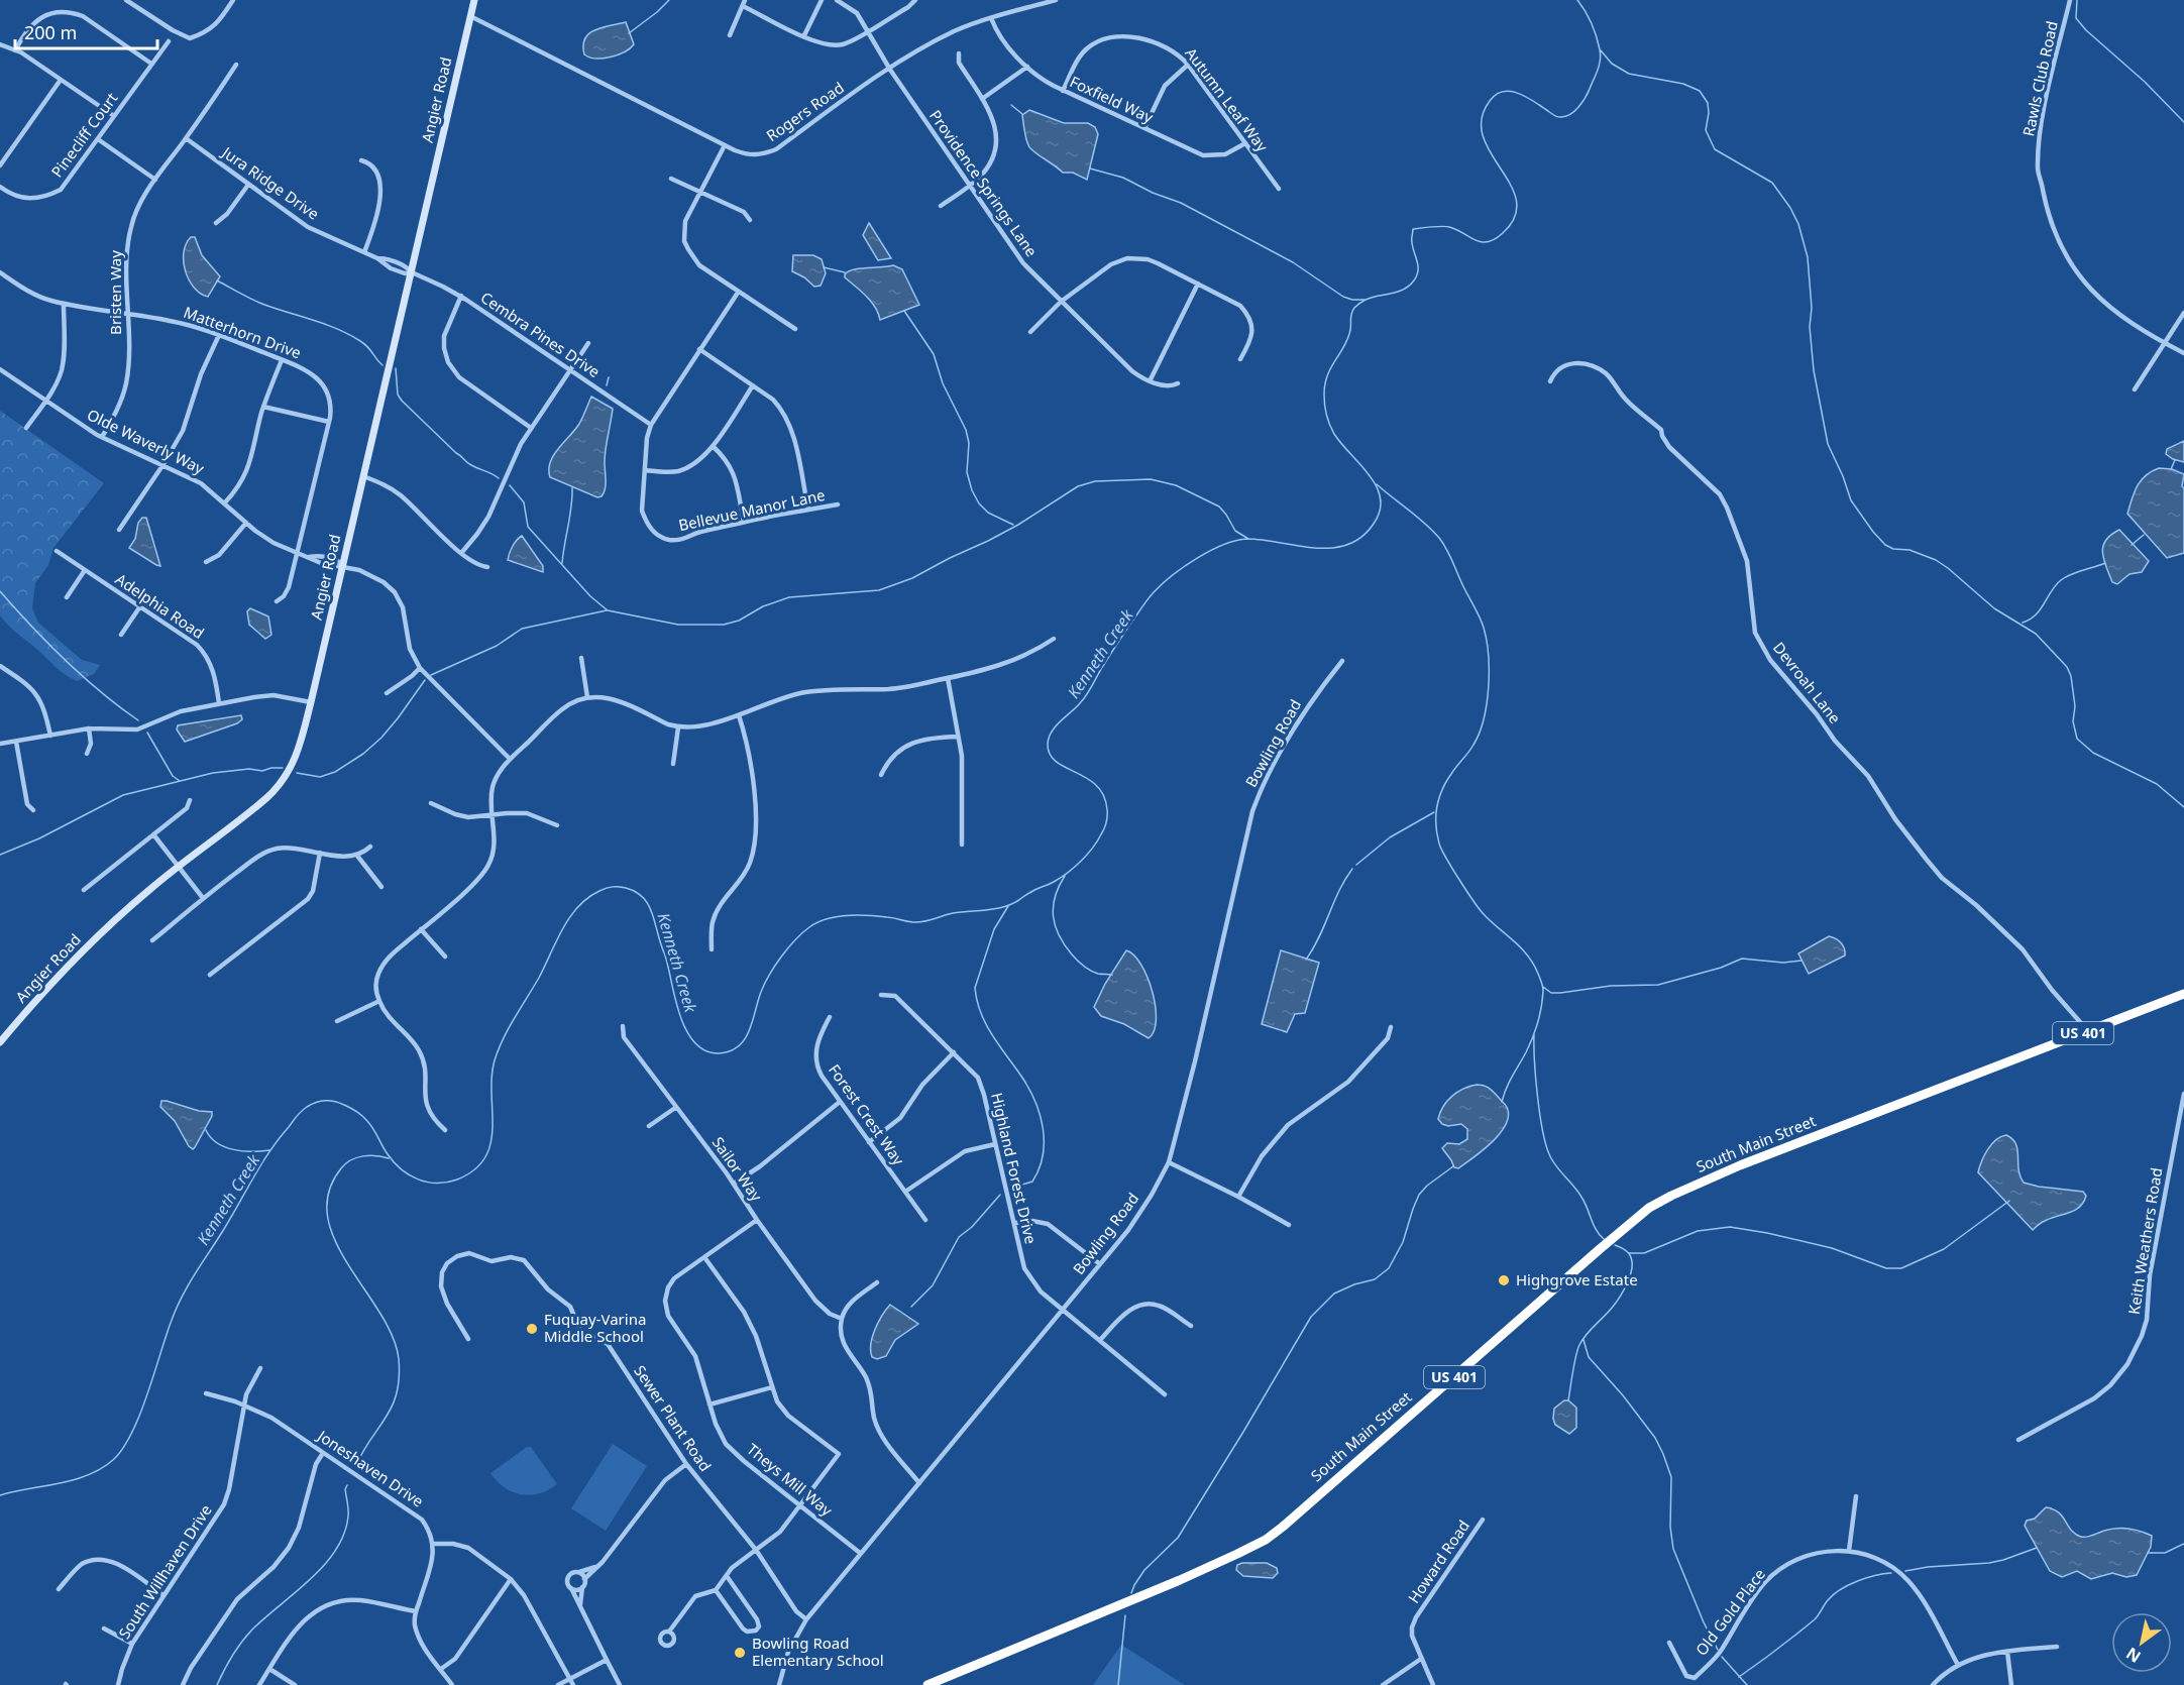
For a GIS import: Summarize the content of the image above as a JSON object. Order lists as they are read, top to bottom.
{
  "streets": {
    "highway": ["US 401", "South Main Street"],
    "street": [
      "Rawls Club Road",
      "Angier Road",
      "Foxfield Way",
      "Autumn Leaf Way",
      "Rogers Road",
      "Pinecliff Court",
      "Jura Ridge Drive",
      "Providence Springs Lane",
      "Bristen Way",
      "Matterhorn Drive",
      "Cembra Pines Drive",
      "Olde Waverly Way",
      "Bellevue Manor Lane",
      "Adelphia Road",
      "Devroah Lane",
      "Bowling Road",
      "Forest Crest Way",
      "Highland Forest Drive",
      "Sailor Way",
      "Keith Weathers Road",
      "Sewer Plant Road",
      "Joneshaven Drive",
      "Theys Mill Way",
      "Howard Road",
      "South Willhaven Drive",
      "Old Gold Place"
    ]
  },
  "crossings": [
    ["Angier Road", "Rogers Road"],
    ["Angier Road", "Jura Ridge Drive"],
    ["Angier Road", "Cembra Pines Drive"],
    ["Angier Road", "Olde Waverly Way"],
    ["Foxfield Way", "Autumn Leaf Way"],
    ["Foxfield Way", "Rogers Road"],
    ["Rogers Road", "Providence Springs Lane"],
    ["Jura Ridge Drive", "Bristen Way"],
    ["Jura Ridge Drive", "Cembra Pines Drive"],
    ["Bristen Way", "Matterhorn Drive"],
    ["Bristen Way", "Olde Waverly Way"],
    ["Matterhorn Drive", "Olde Waverly Way"],
    ["Cembra Pines Drive", "Bellevue Manor Lane"],
    ["Devroah Lane", "US 401"],
    ["Devroah Lane", "South Main Street"],
    ["Bowling Road", "Highland Forest Drive"],
    ["Bowling Road", "Sewer Plant Road"],
    ["Bowling Road", "Theys Mill Way"],
    ["US 401", "South Main Street"],
    ["Sailor Way", "Theys Mill Way"],
    ["Joneshaven Drive", "South Willhaven Drive"]
  ],
  "water": ["Kenneth Creek"],
  "places": ["Highgrove Estate", "Fuquay-Varina Middle School", "Bowling Road Elementary School"],
  "scale_bar": "200 m",
  "north": "bottom left"
}
